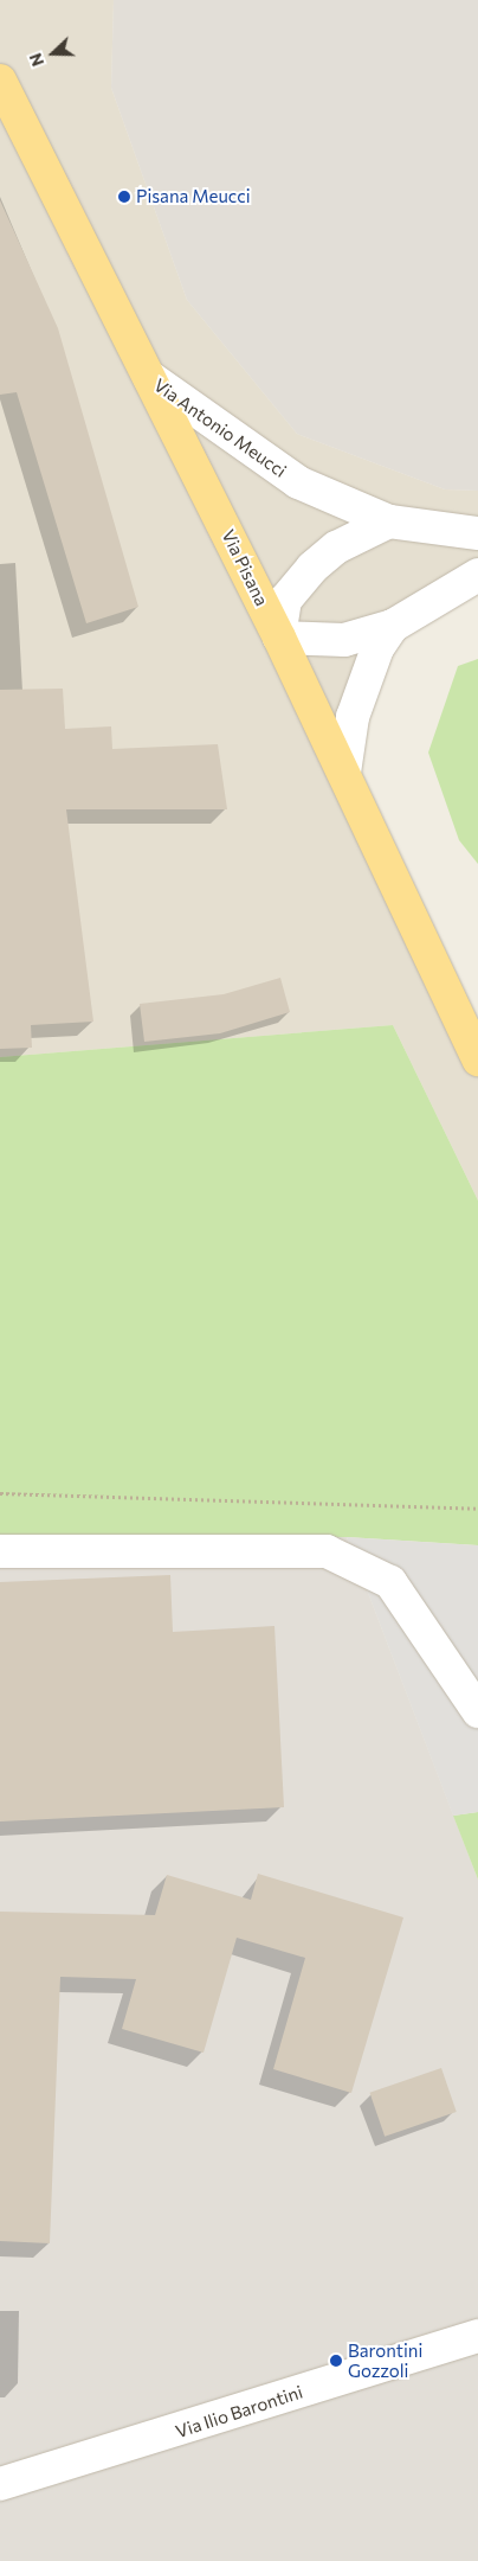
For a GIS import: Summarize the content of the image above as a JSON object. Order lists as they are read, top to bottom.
{
  "streets": {
    "main road": ["Via Pisana"],
    "street": ["Via Antonio Meucci", "Via Ilio Barontini"]
  },
  "crossings": [
    ["Via Antonio Meucci", "Via Pisana"]
  ],
  "places": ["Pisana Meucci", "Barontini Gozzoli"],
  "north": "left"
}
